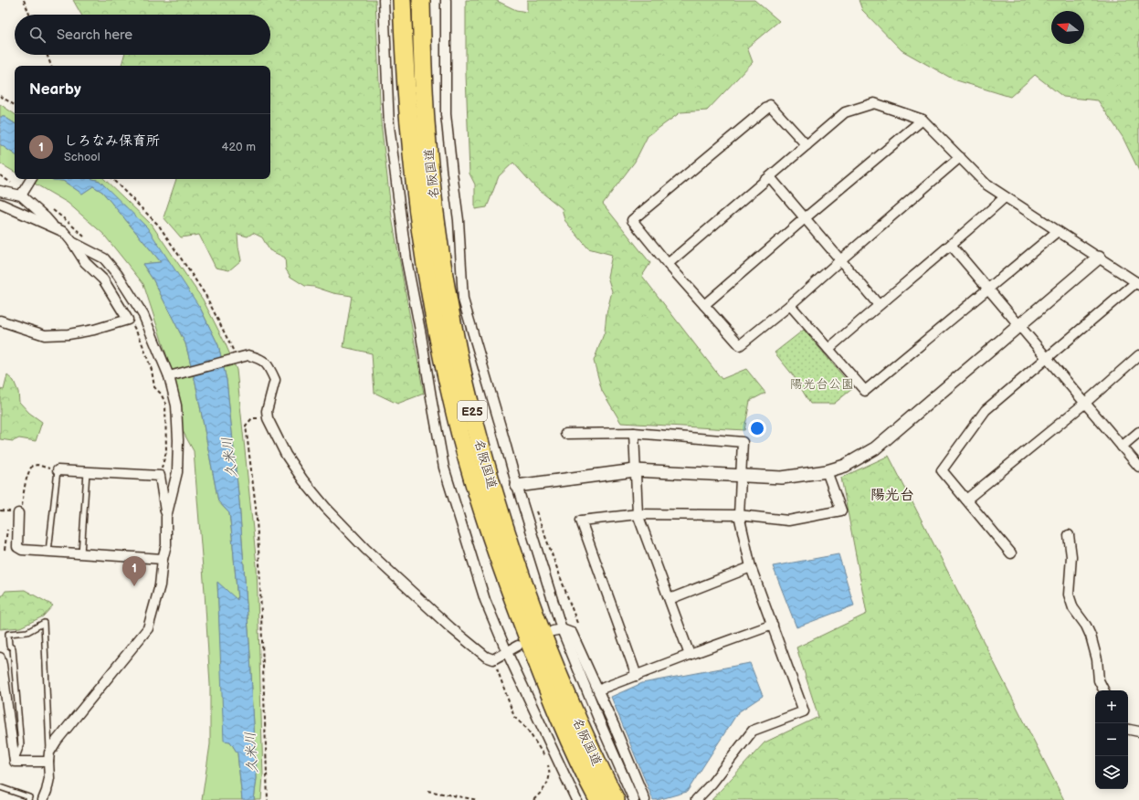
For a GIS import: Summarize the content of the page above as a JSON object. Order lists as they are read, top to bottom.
{
  "streets": {
    "highway": ["名阪国道", "E25"]
  },
  "districts": ["陽光台"],
  "water": ["久米川"],
  "parks": ["陽光台公園"],
  "north": "left",
  "page": {
    "search": "Search here",
    "heading": "Nearby",
    "list": [
      {
        "mark": "1",
        "name": "しろなみ保育所",
        "note": "School",
        "value": "420 m"
      }
    ],
    "pins": "1",
    "map_buttons": ["+", "−"]
  }
}
